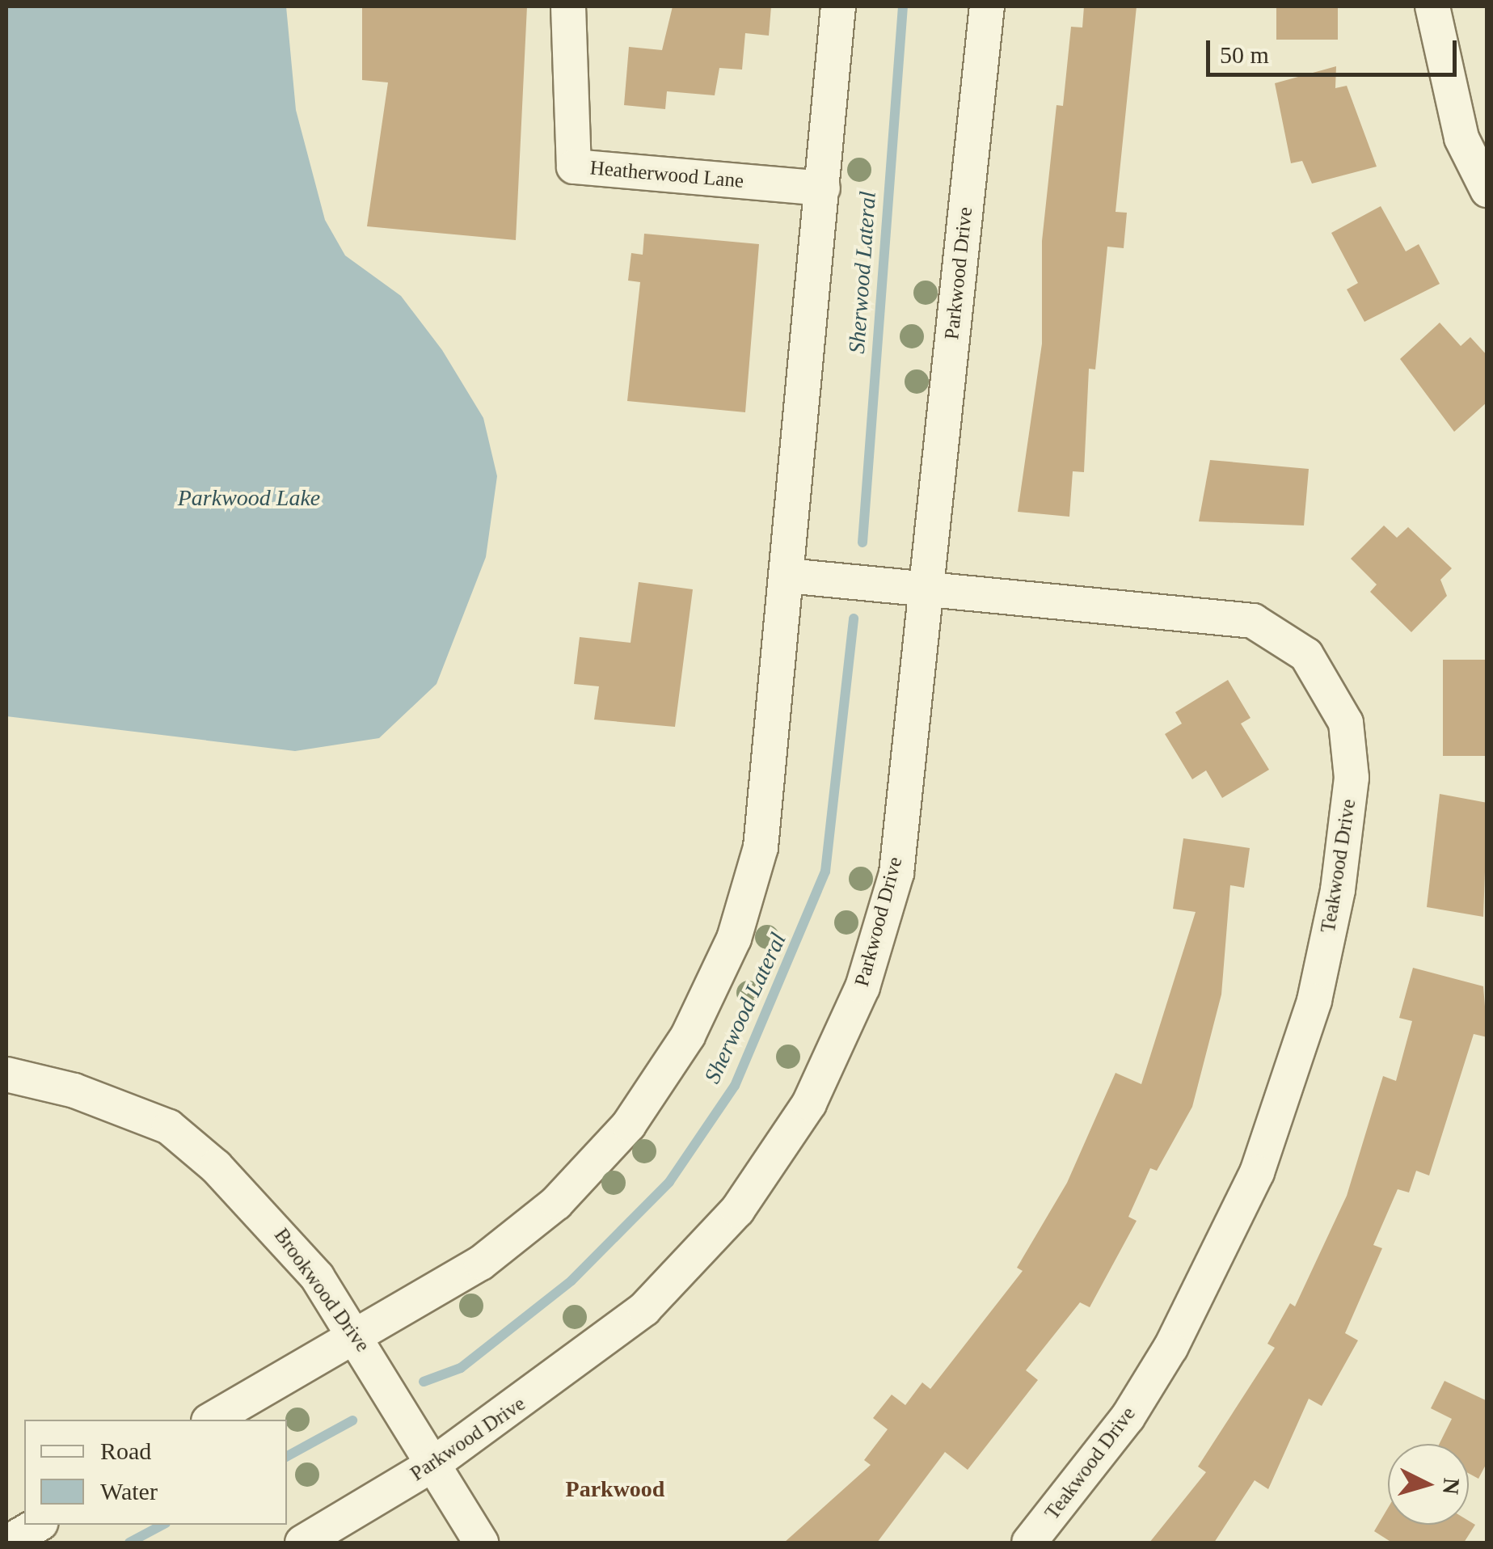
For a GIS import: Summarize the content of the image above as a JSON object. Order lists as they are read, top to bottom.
{
  "streets": {
    "street": [
      "Heatherwood Lane",
      "Parkwood Drive",
      "Teakwood Drive",
      "Brookwood Drive"
    ]
  },
  "crossings": [
    ["Parkwood Drive", "Teakwood Drive"],
    ["Parkwood Drive", "Brookwood Drive"]
  ],
  "districts": ["Parkwood"],
  "water": ["Sherwood Lateral", "Parkwood Lake"],
  "legend": ["Road", "Water"],
  "scale_bar": "50 m",
  "north": "right"
}
